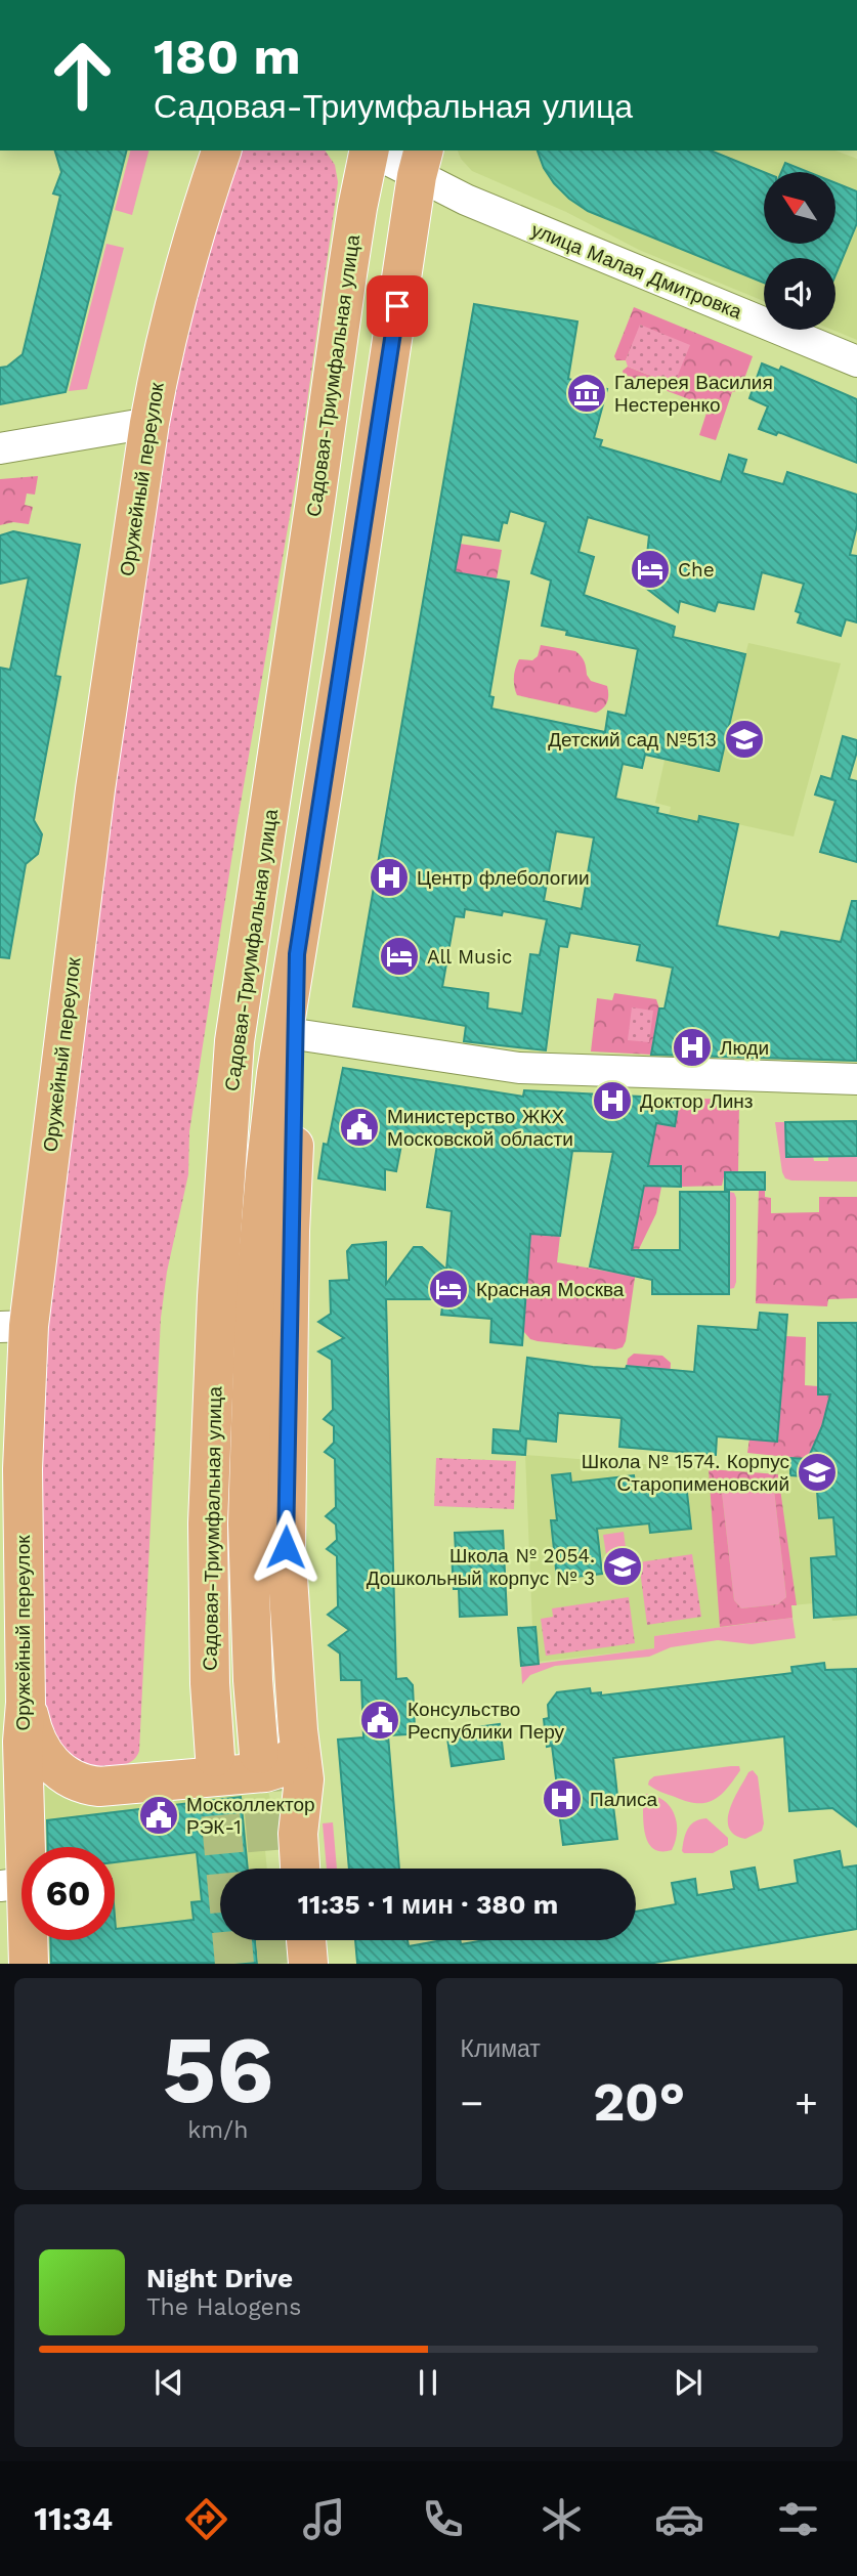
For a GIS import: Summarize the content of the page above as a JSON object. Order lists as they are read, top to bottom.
{
  "streets": {
    "main road": ["Садовая-Триумфальная улица", "Оружейный переулок"],
    "street": ["улица Малая Дмитровка"]
  },
  "crossings": [
    ["улица Малая Дмитровка", "Садовая-Триумфальная улица"]
  ],
  "places": {
    "museum": ["Галерея Василия Нестеренко"],
    "hotel": ["Che", "All Music", "Красная Москва"],
    "school or university": ["Детский сад №513", "Школа № 1574. Корпус Старопименовский", "Школа № 2054. Дошкольный корпус № 3"],
    "hospital": [
      "Центр флебологии",
      "Люди",
      "Доктор Линз",
      "Палиса"
    ],
    "public building": ["Министерство ЖКХ Московской области", "Консульство Республики Перу", "Москоллектор РЭК-1"]
  },
  "north": "top left",
  "page": {
    "turn": ["180 m", "Садовая-Триумфальная улица"],
    "limit": "60",
    "trip": "11:35 · 1 мин · 380 m",
    "tile": [
      ["56", "km/h"],
      "Климат"
    ],
    "heat": ["−", "20°", "+"],
    "song": ["Night Drive", "The Halogens"],
    "tabs": "11:34"
  }
}
